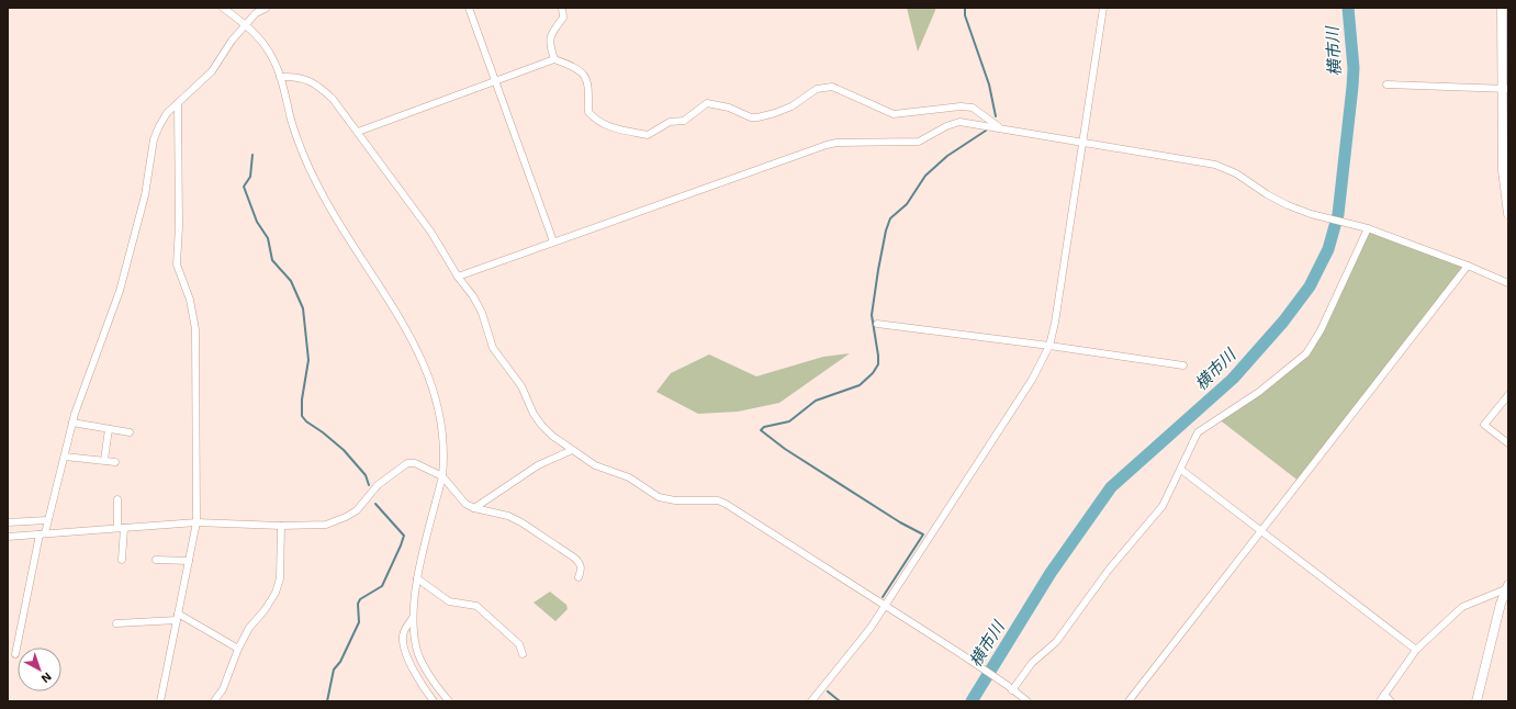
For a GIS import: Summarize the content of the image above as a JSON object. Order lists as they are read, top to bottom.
{
  "water": ["横市川"],
  "north": "bottom right"
}
